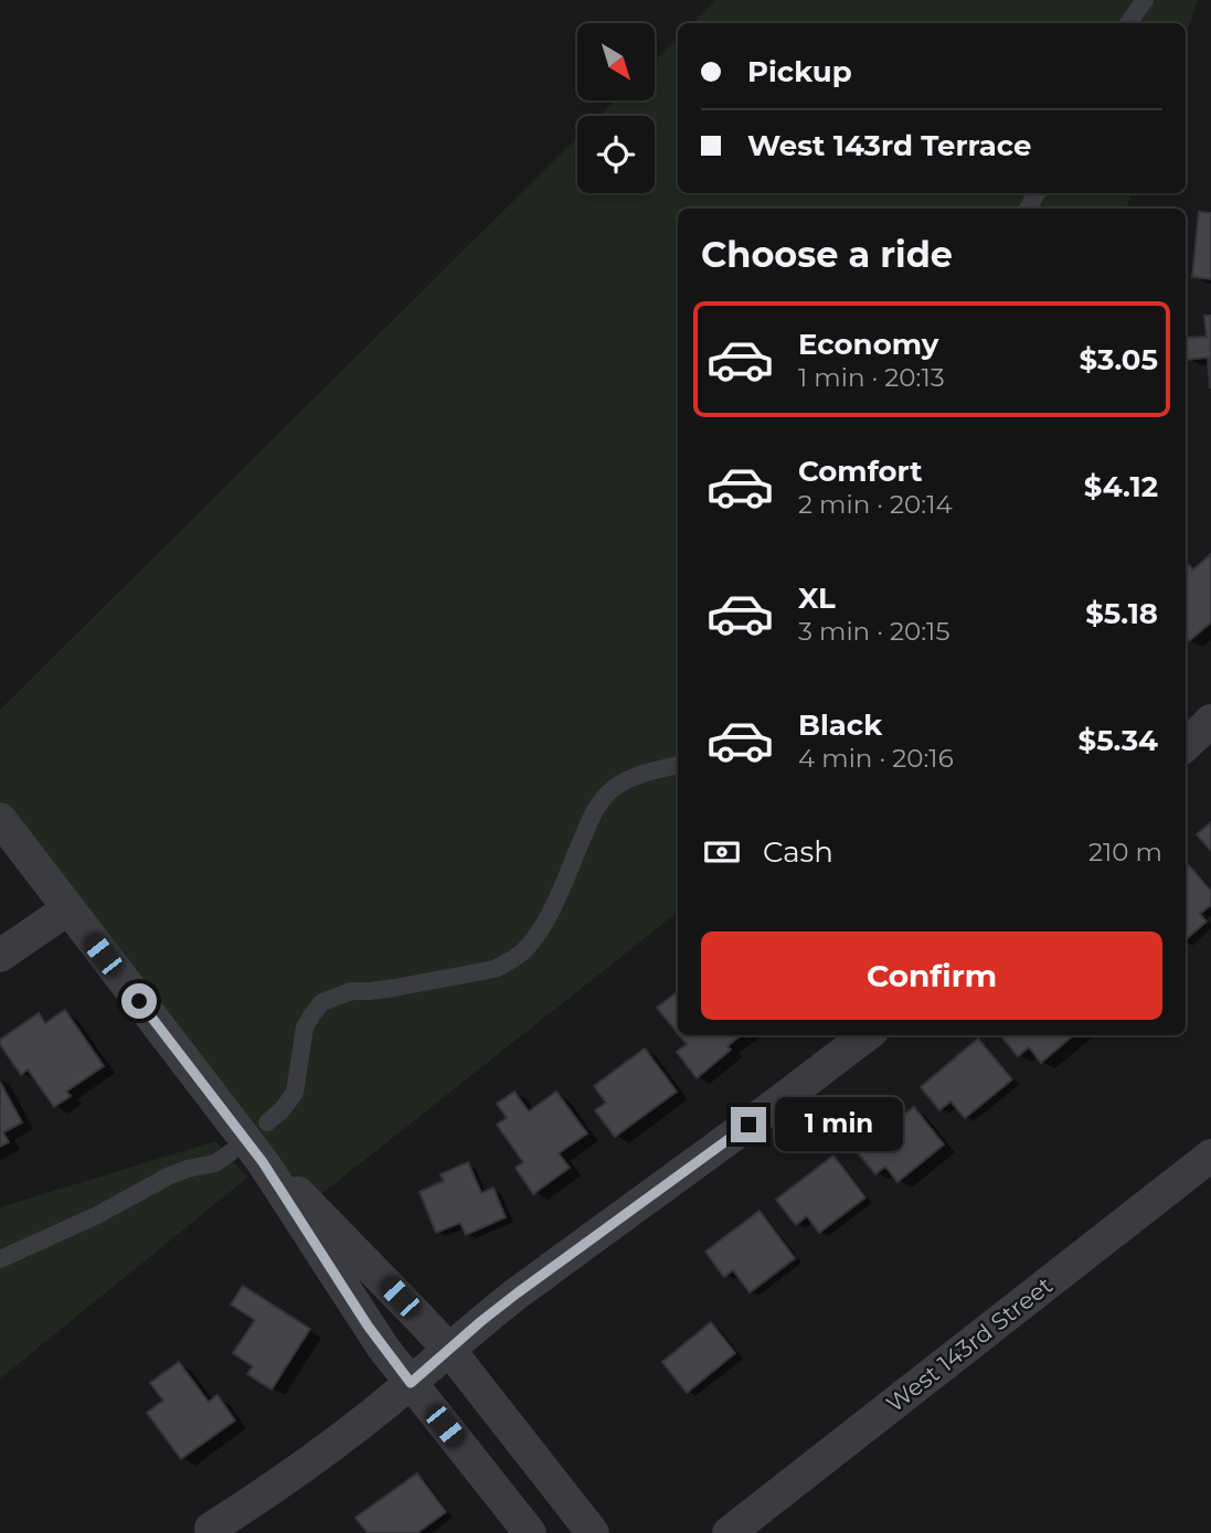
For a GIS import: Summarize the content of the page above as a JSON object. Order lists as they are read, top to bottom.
{
  "streets": {
    "street": ["West 143rd Street"]
  },
  "north": "bottom right",
  "page": {
    "banner": ["Pickup", "West 143rd Terrace"],
    "heading": "Choose a ride",
    "list": [
      {
        "name": "Economy",
        "note": "1 min · 20:13",
        "value": "$3.05"
      },
      {
        "name": "Comfort",
        "note": "2 min · 20:14",
        "value": "$4.12"
      },
      {
        "name": "XL",
        "note": "3 min · 20:15",
        "value": "$5.18"
      },
      {
        "name": "Black",
        "note": "4 min · 20:16",
        "value": "$5.34"
      }
    ],
    "pay": ["Cash", "210 m"],
    "buttons": "Confirm",
    "bubble": "1 min"
  }
}
